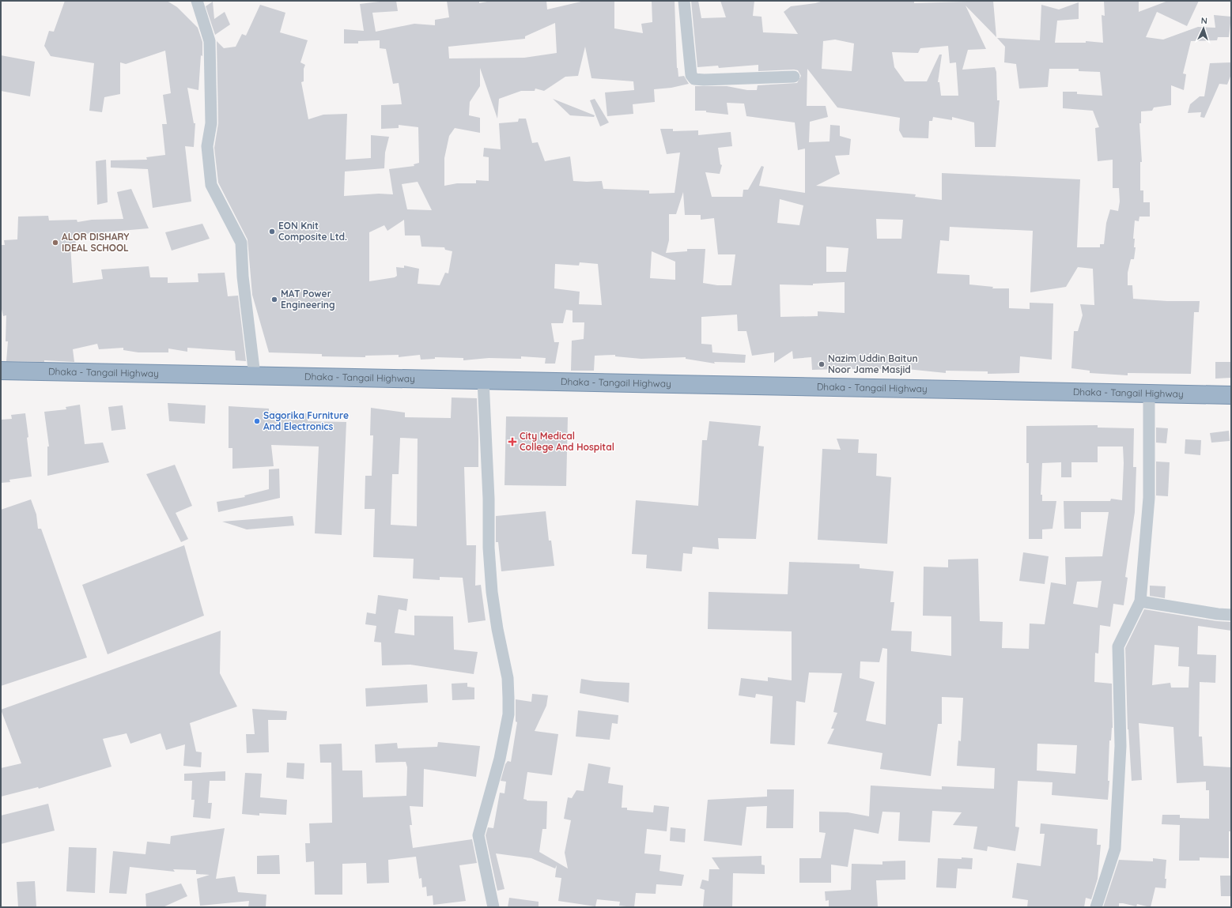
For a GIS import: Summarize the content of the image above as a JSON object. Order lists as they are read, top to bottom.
{
  "streets": {
    "highway": ["Dhaka - Tangail Highway"]
  },
  "places": {
    "other": [
      "EON Knit Composite Ltd.",
      "ALOR DISHARY IDEAL SCHOOL",
      "MAT Power Engineering",
      "Nazim Uddin Baitun Noor Jame Masjid",
      "Sagorika Furniture And Electronics"
    ],
    "health": ["City Medical College And Hospital"]
  },
  "north": "top"
}
